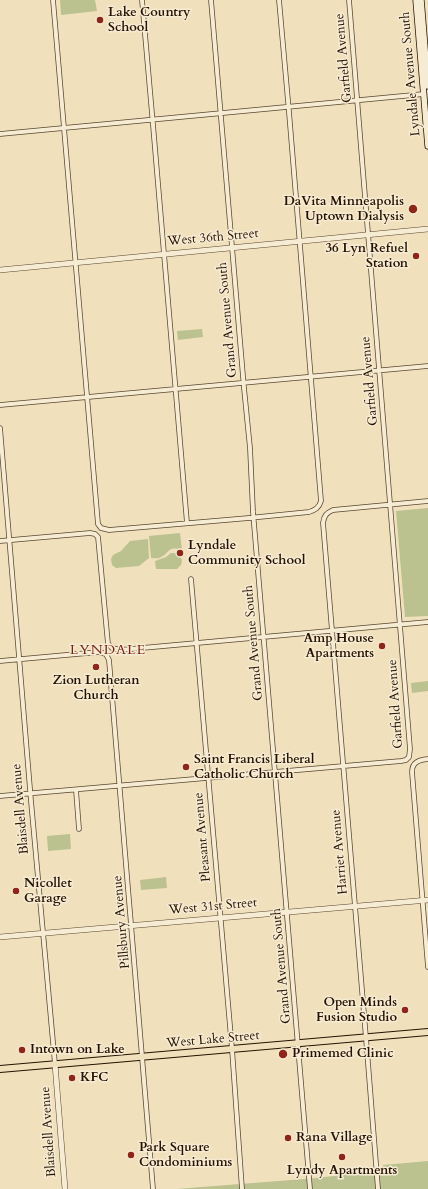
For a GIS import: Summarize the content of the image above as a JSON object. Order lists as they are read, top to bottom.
{
  "streets": {
    "main road": ["Lyndale Avenue South", "West Lake Street"],
    "street": [
      "Garfield Avenue",
      "West 36th Street",
      "Grand Avenue South",
      "Blaisdell Avenue",
      "Pleasant Avenue",
      "Harriet Avenue",
      "West 31st Street",
      "Pillsbury Avenue"
    ]
  },
  "crossings": [
    ["Garfield Avenue", "West 36th Street"],
    ["Garfield Avenue", "Harriet Avenue"],
    ["Garfield Avenue", "West 31st Street"],
    ["West 36th Street", "Grand Avenue South"],
    ["Grand Avenue South", "West 31st Street"],
    ["Grand Avenue South", "West Lake Street"],
    ["Blaisdell Avenue", "West 31st Street"],
    ["Blaisdell Avenue", "Pillsbury Avenue"],
    ["Blaisdell Avenue", "West Lake Street"],
    ["Pleasant Avenue", "West 31st Street"],
    ["Pleasant Avenue", "West Lake Street"],
    ["Harriet Avenue", "West 31st Street"],
    ["Harriet Avenue", "West Lake Street"],
    ["West 31st Street", "Pillsbury Avenue"],
    ["Pillsbury Avenue", "West Lake Street"]
  ],
  "districts": ["LYNDALE"],
  "places": [
    "Lake Country School",
    "DaVita Minneapolis Uptown Dialysis",
    "36 Lyn Refuel Station",
    "Lyndale Community School",
    "Amp House Apartments",
    "Zion Lutheran Church",
    "Saint Francis Liberal Catholic Church",
    "Nicollet Garage",
    "Open Minds Fusion Studio",
    "Intown on Lake",
    "Primemed Clinic",
    "KFC",
    "Rana Village",
    "Park Square Condominiums",
    "Lyndy Apartments"
  ]
}
